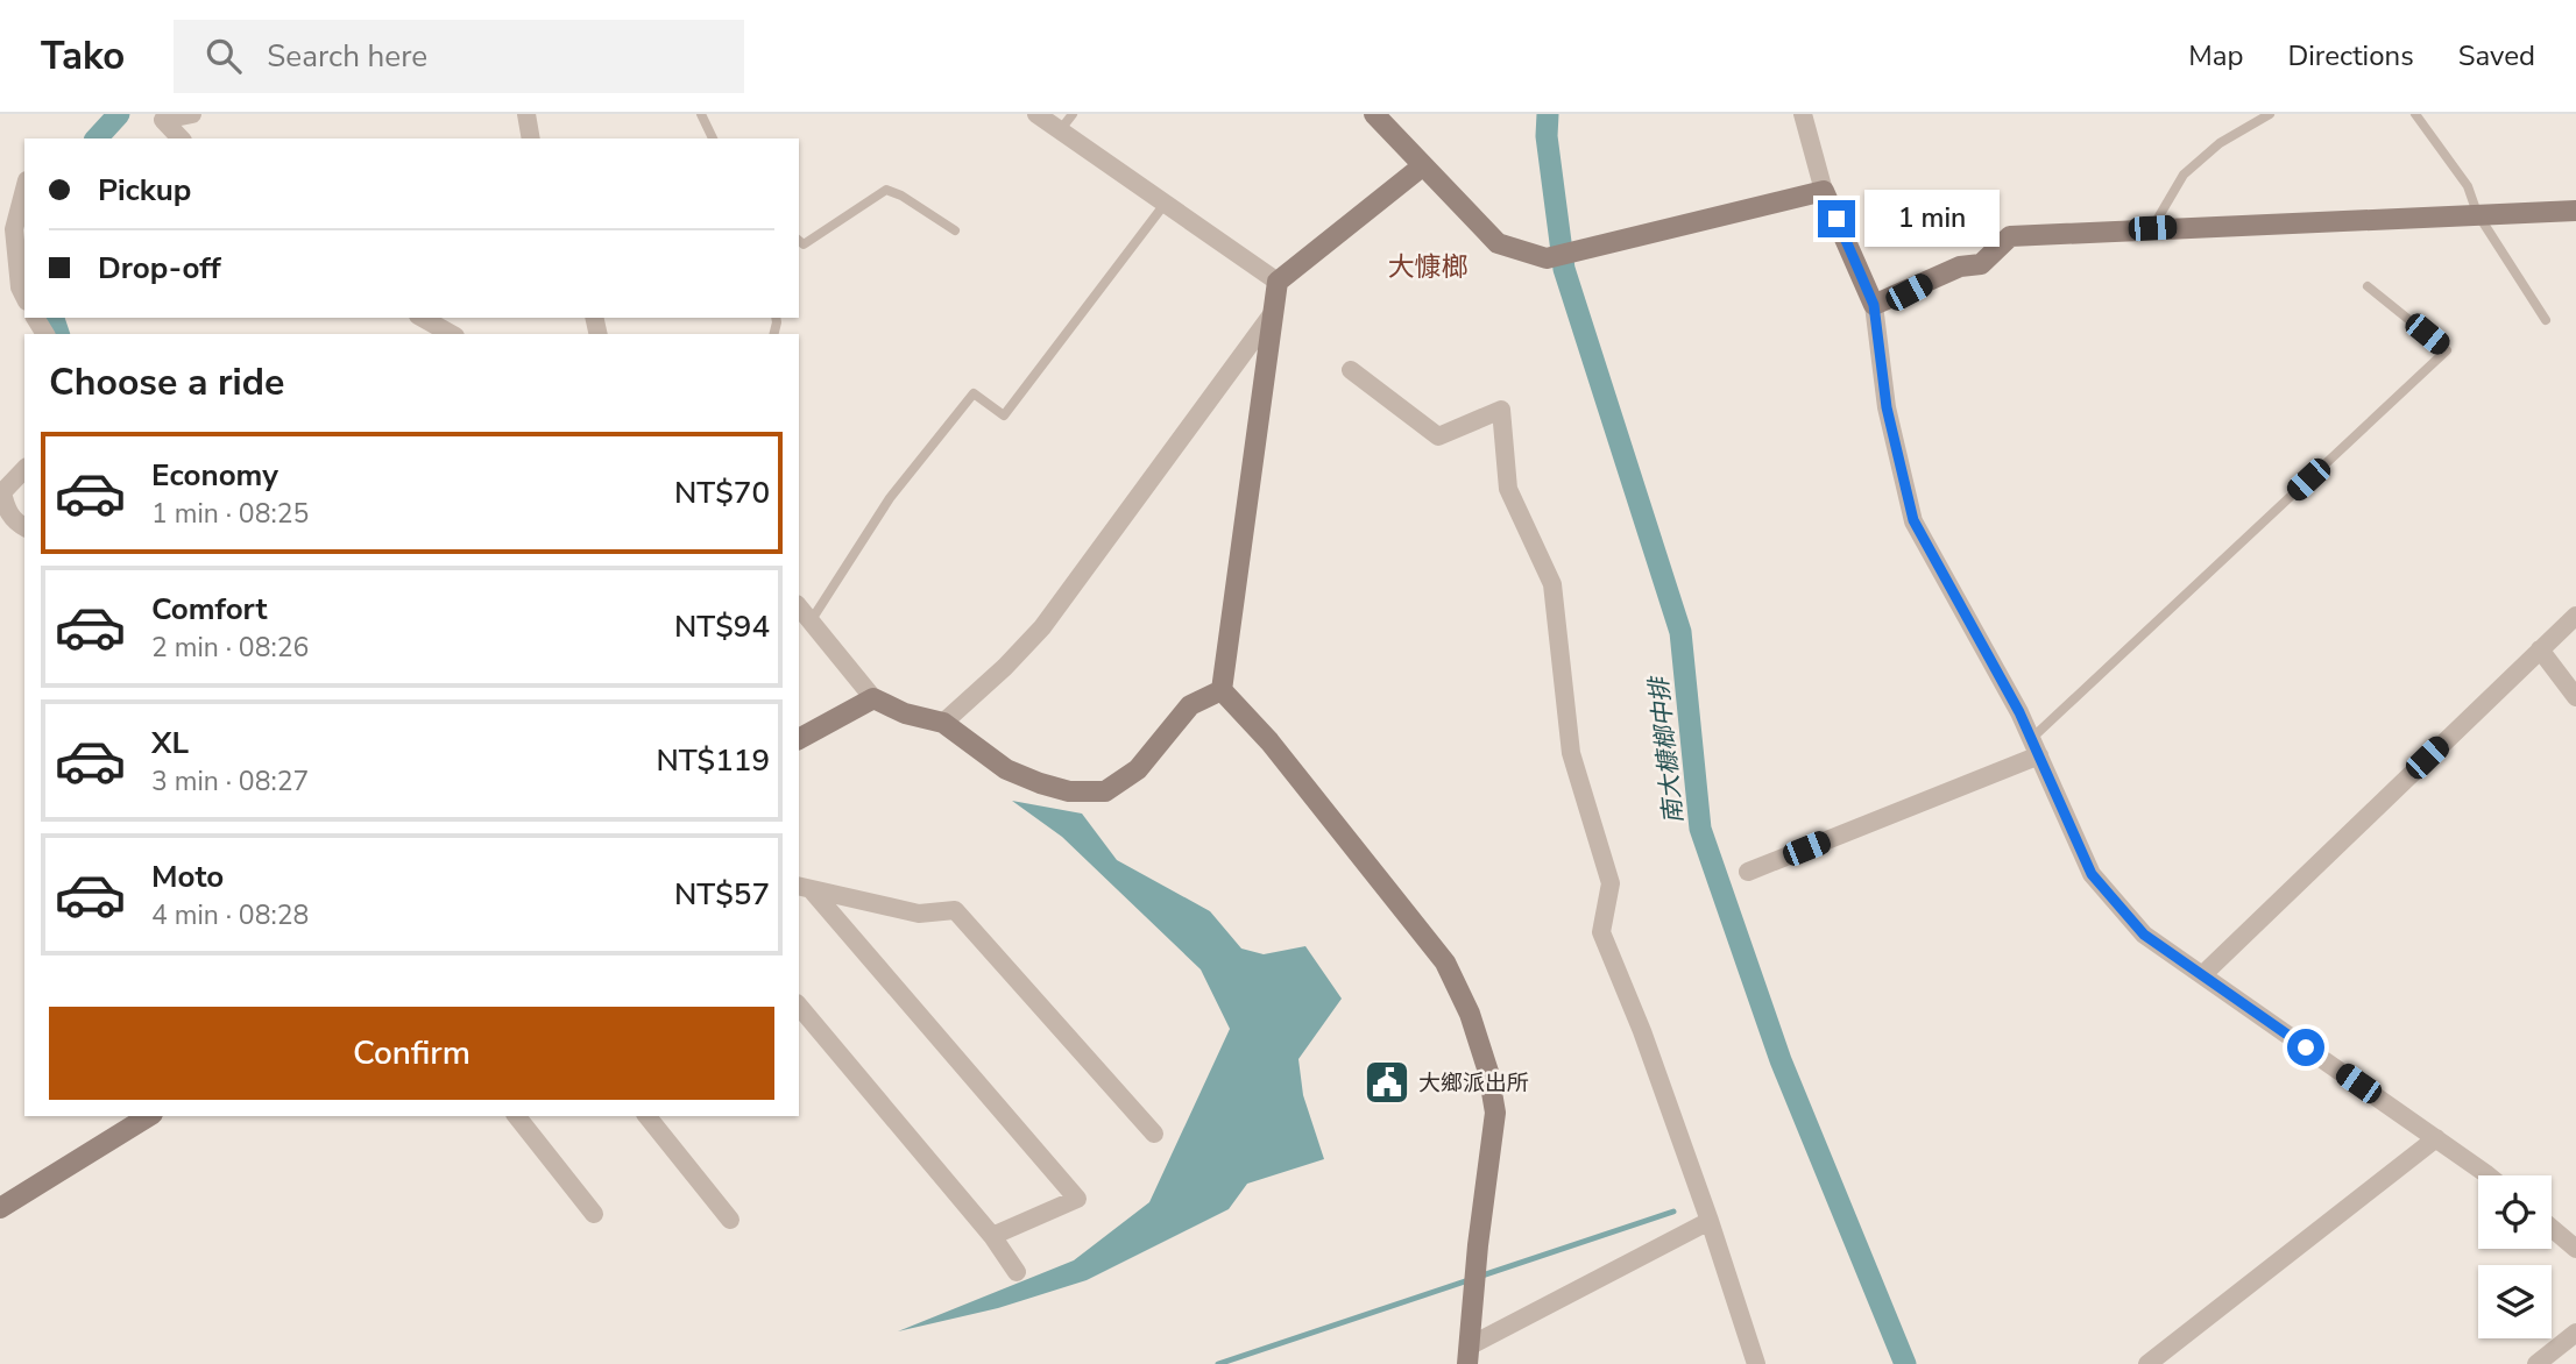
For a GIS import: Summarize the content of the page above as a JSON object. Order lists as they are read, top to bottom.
{
  "districts": ["大慷榔"],
  "water": ["南大槺榔中排"],
  "places": {
    "public building": ["大鄉派出所"]
  },
  "page": {
    "header": "Tako",
    "search": "Search here",
    "nav": ["Map", "Directions", "Saved"],
    "banner": ["Pickup", "Drop-off"],
    "bubble": "1 min",
    "heading": "Choose a ride",
    "list": [
      {
        "name": "Economy",
        "note": "1 min · 08:25",
        "value": "NT$70"
      },
      {
        "name": "Comfort",
        "note": "2 min · 08:26",
        "value": "NT$94"
      },
      {
        "name": "XL",
        "note": "3 min · 08:27",
        "value": "NT$119"
      },
      {
        "name": "Moto",
        "note": "4 min · 08:28",
        "value": "NT$57"
      }
    ],
    "buttons": "Confirm"
  }
}
